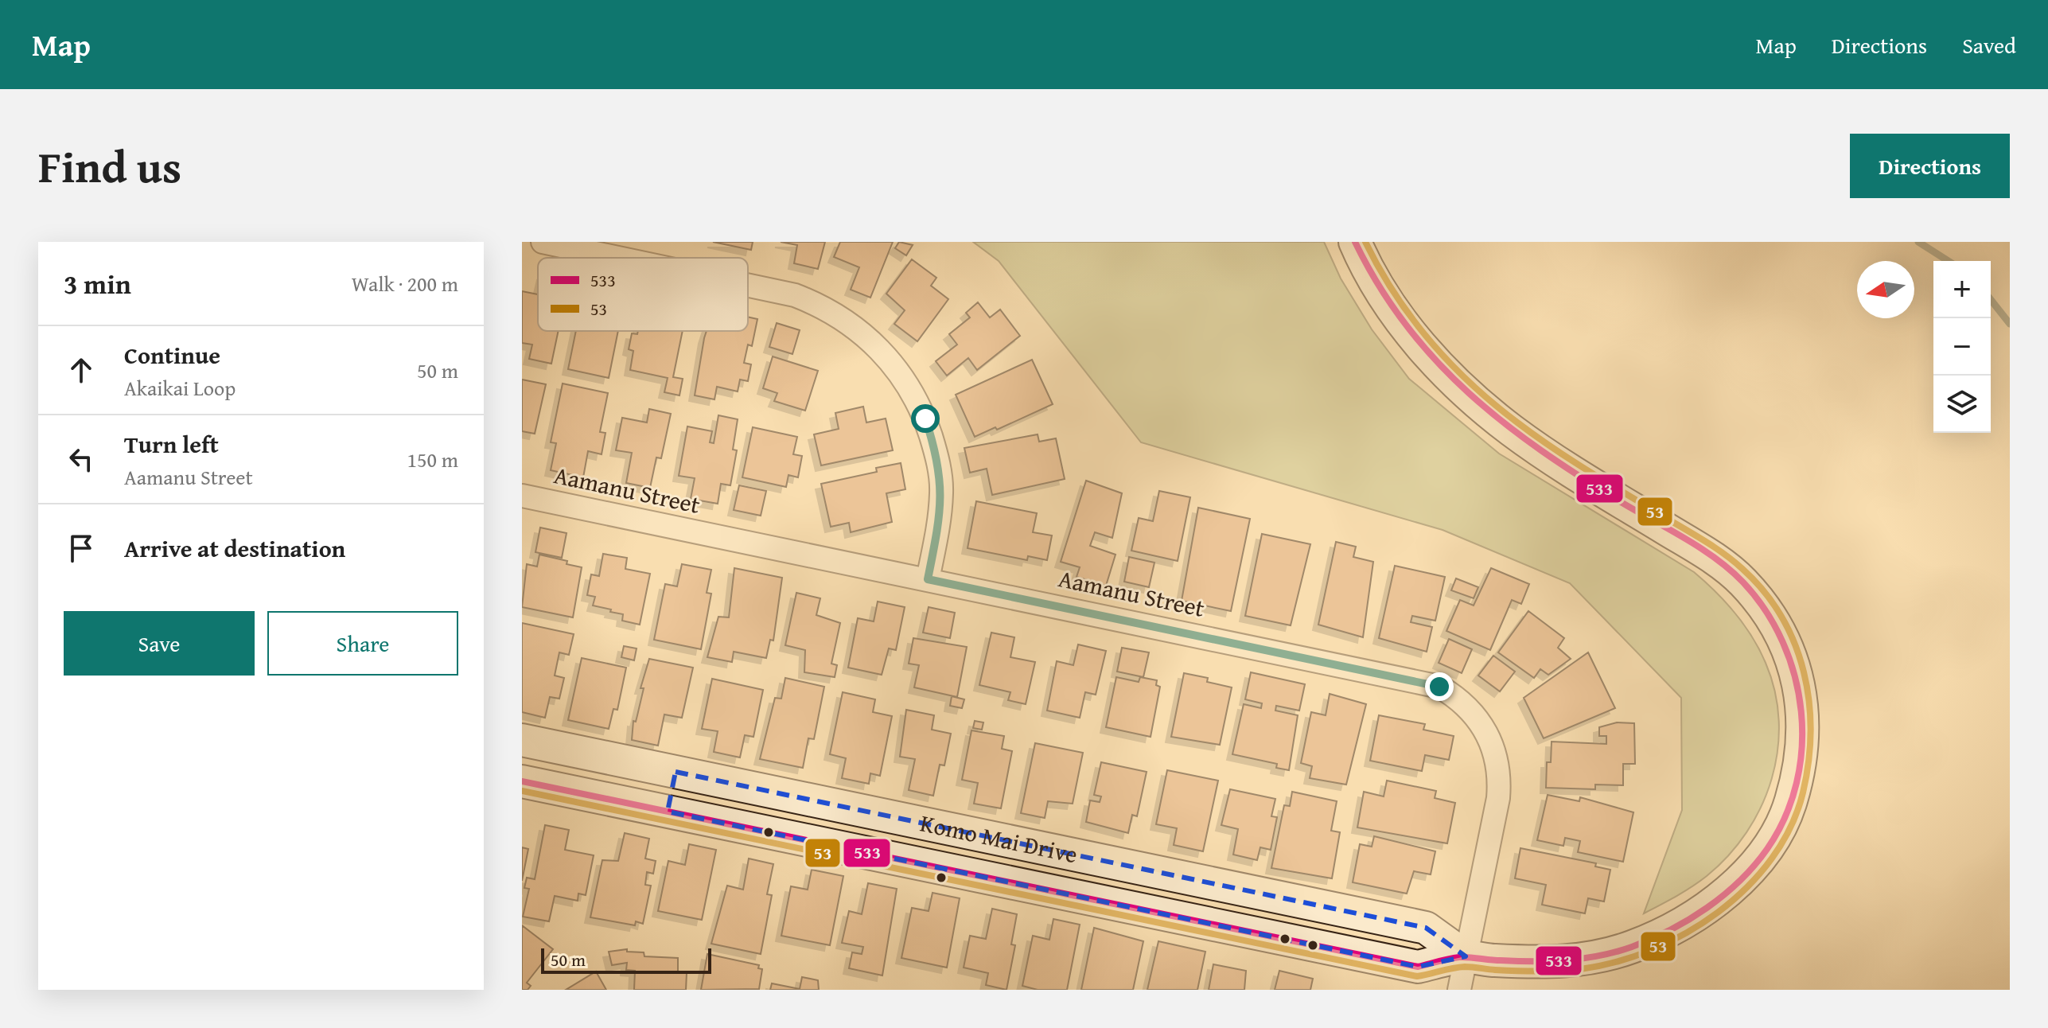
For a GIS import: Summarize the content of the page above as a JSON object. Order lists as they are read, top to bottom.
{
  "streets": {
    "main road": ["Komo Mai Drive"],
    "street": ["Aamanu Street"]
  },
  "crossings": [
    ["Aamanu Street", "Komo Mai Drive"]
  ],
  "lines": ["transit line 533", "transit line 53"],
  "legend": ["533", "53"],
  "scale_bar": "50 m",
  "north": "left",
  "page": {
    "header": "Map",
    "nav": ["Map", "Directions", "Saved"],
    "title": "Find us",
    "buttons": [
      "Directions",
      ["Save", "Share"]
    ],
    "heading": ["3 min", "Walk · 200 m"],
    "map_buttons": ["+", "−"],
    "list": [
      ["Continue", "Akaikai Loop", "50 m"],
      ["Turn left", "Aamanu Street", "150 m"],
      "Arrive at destination"
    ],
    "scale": "50 m"
  }
}
